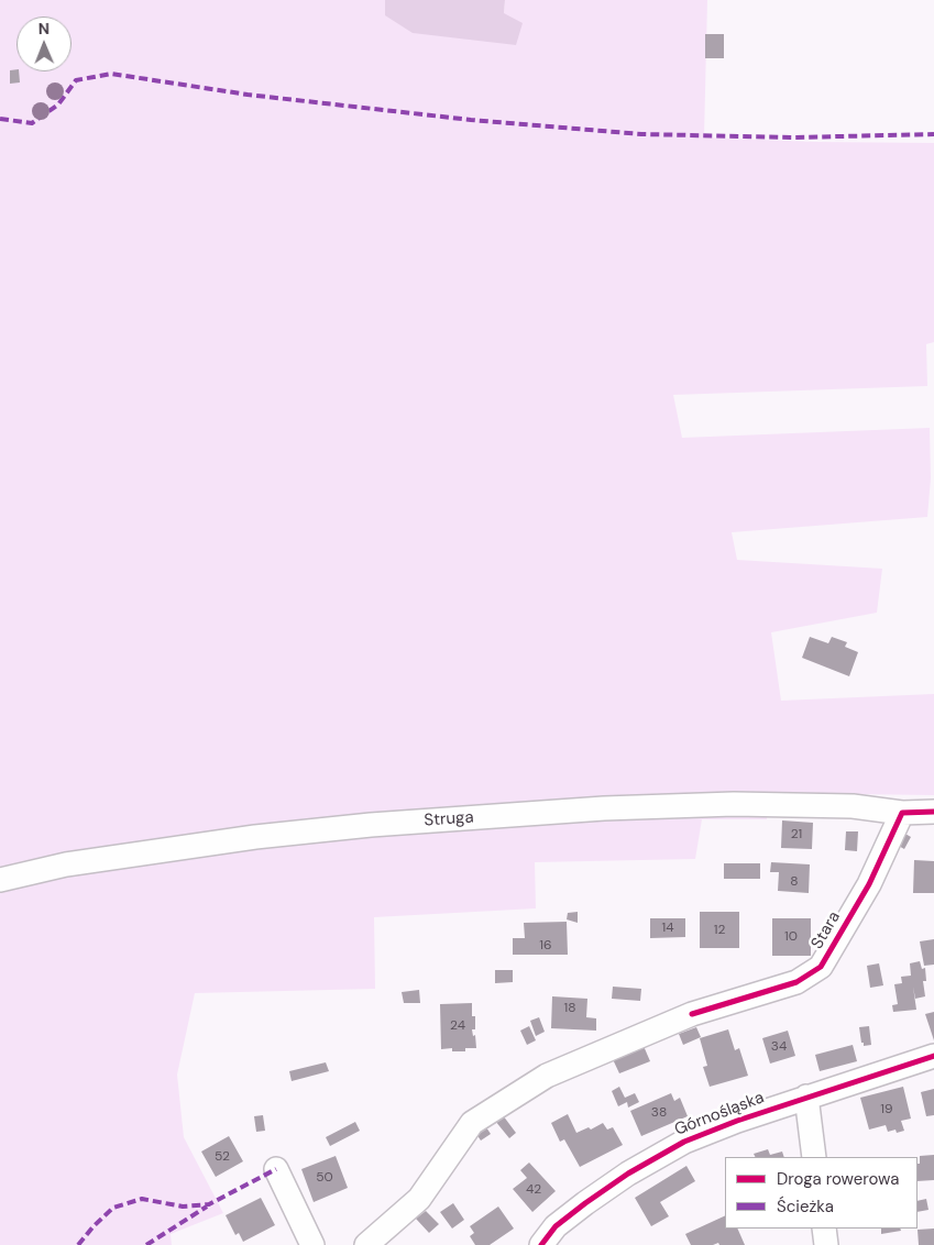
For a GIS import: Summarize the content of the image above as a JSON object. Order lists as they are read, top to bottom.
{
  "streets": {
    "street": ["Struga", "Stara", "Górnośląska"]
  },
  "crossings": [
    ["Struga", "Stara"]
  ],
  "house_numbers": [
    "21",
    "8",
    "14",
    "12",
    "10",
    "16",
    "18",
    "24",
    "34",
    "19",
    "38",
    "52",
    "50",
    "42"
  ],
  "legend": ["Droga rowerowa", "Ścieżka"],
  "north": "top"
}
